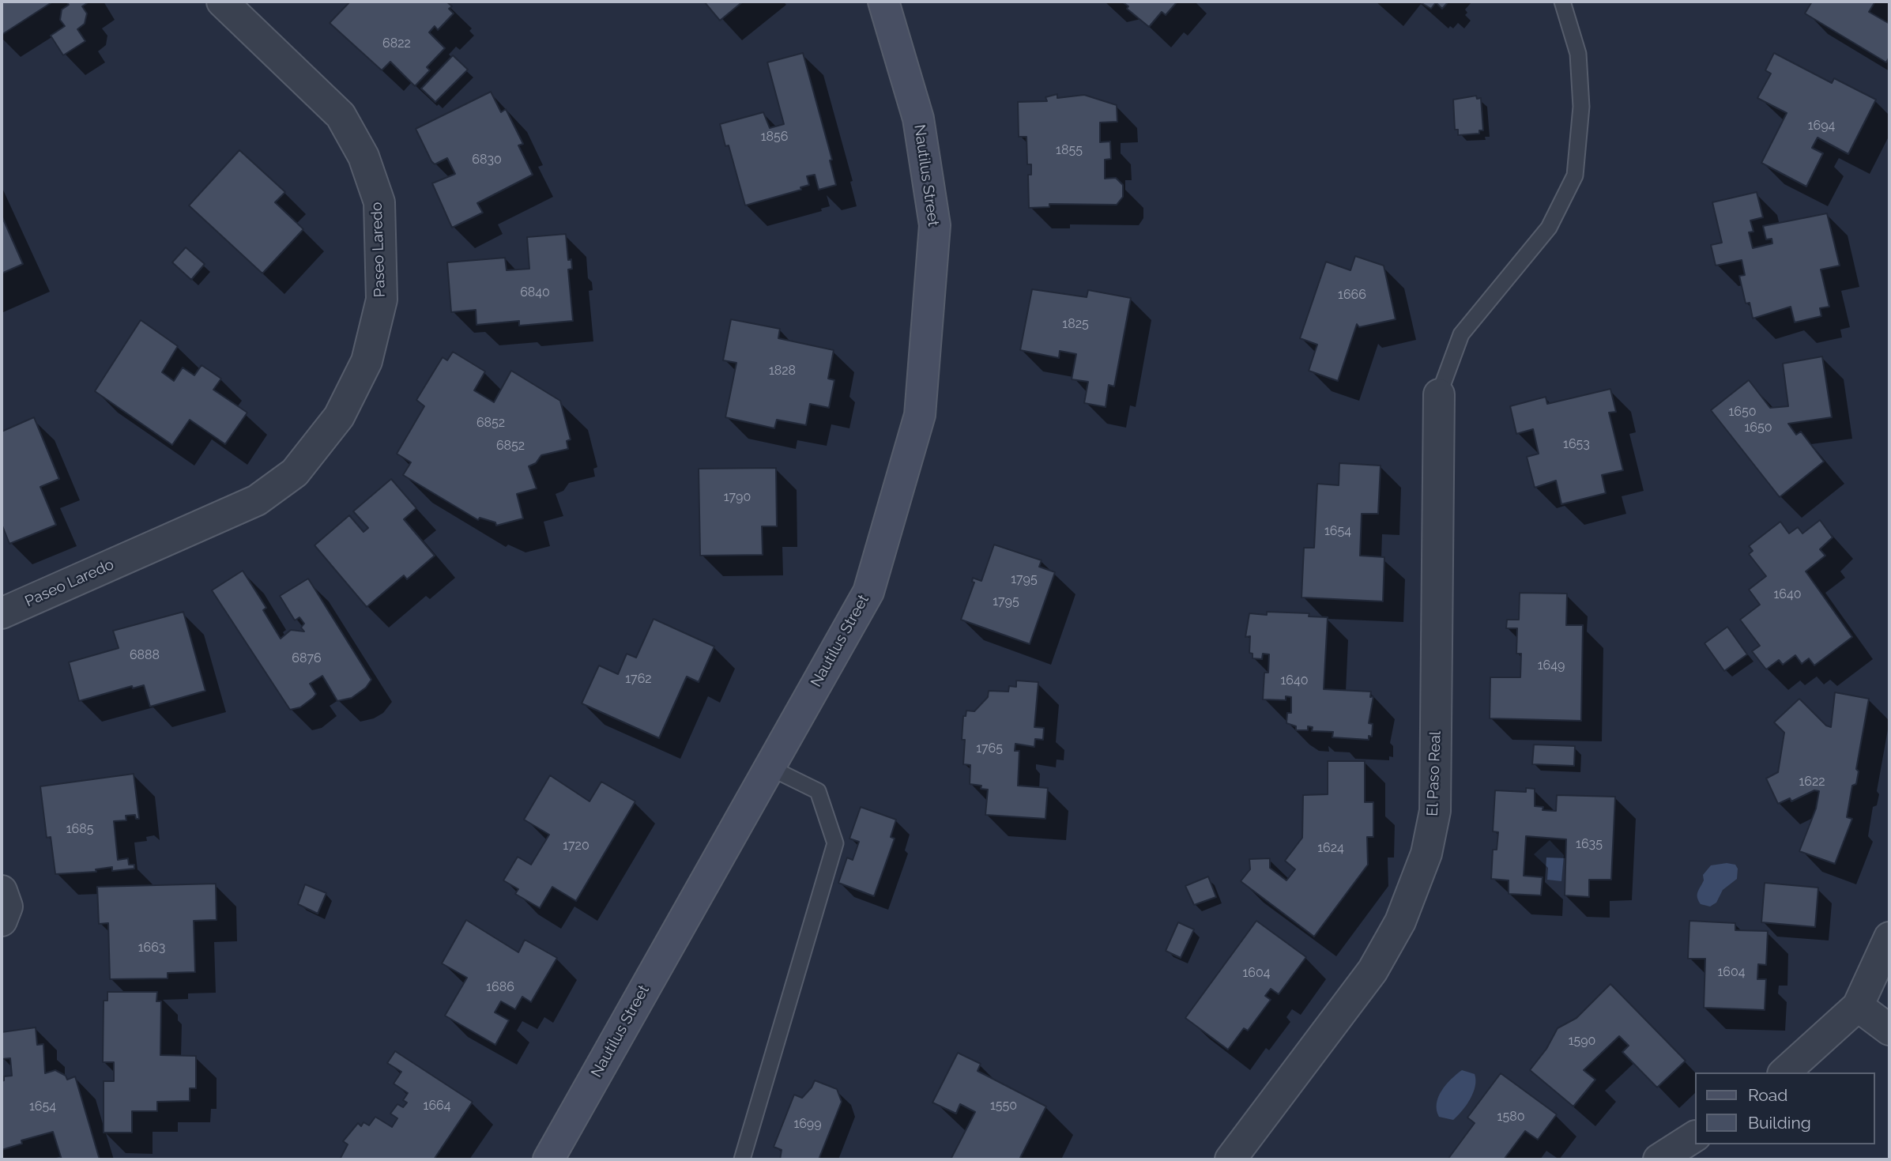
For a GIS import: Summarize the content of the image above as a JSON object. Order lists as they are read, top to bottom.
{
  "streets": {
    "main road": ["Nautilus Street"],
    "street": ["Paseo Laredo", "El Paso Real"]
  },
  "house_numbers": [
    "6822",
    "1694",
    "1856",
    "1855",
    "6830",
    "6840",
    "1666",
    "1825",
    "1828",
    "1650",
    "6852",
    "1650",
    "1653",
    "6852",
    "1790",
    "1654",
    "1795",
    "1640",
    "1795",
    "6888",
    "6876",
    "1649",
    "1762",
    "1640",
    "1765",
    "1622",
    "1685",
    "1635",
    "1720",
    "1624",
    "1663",
    "1604",
    "1604",
    "1686",
    "1590",
    "1664",
    "1550",
    "1654",
    "1580",
    "1699"
  ],
  "legend": ["Road", "Building"]
}
